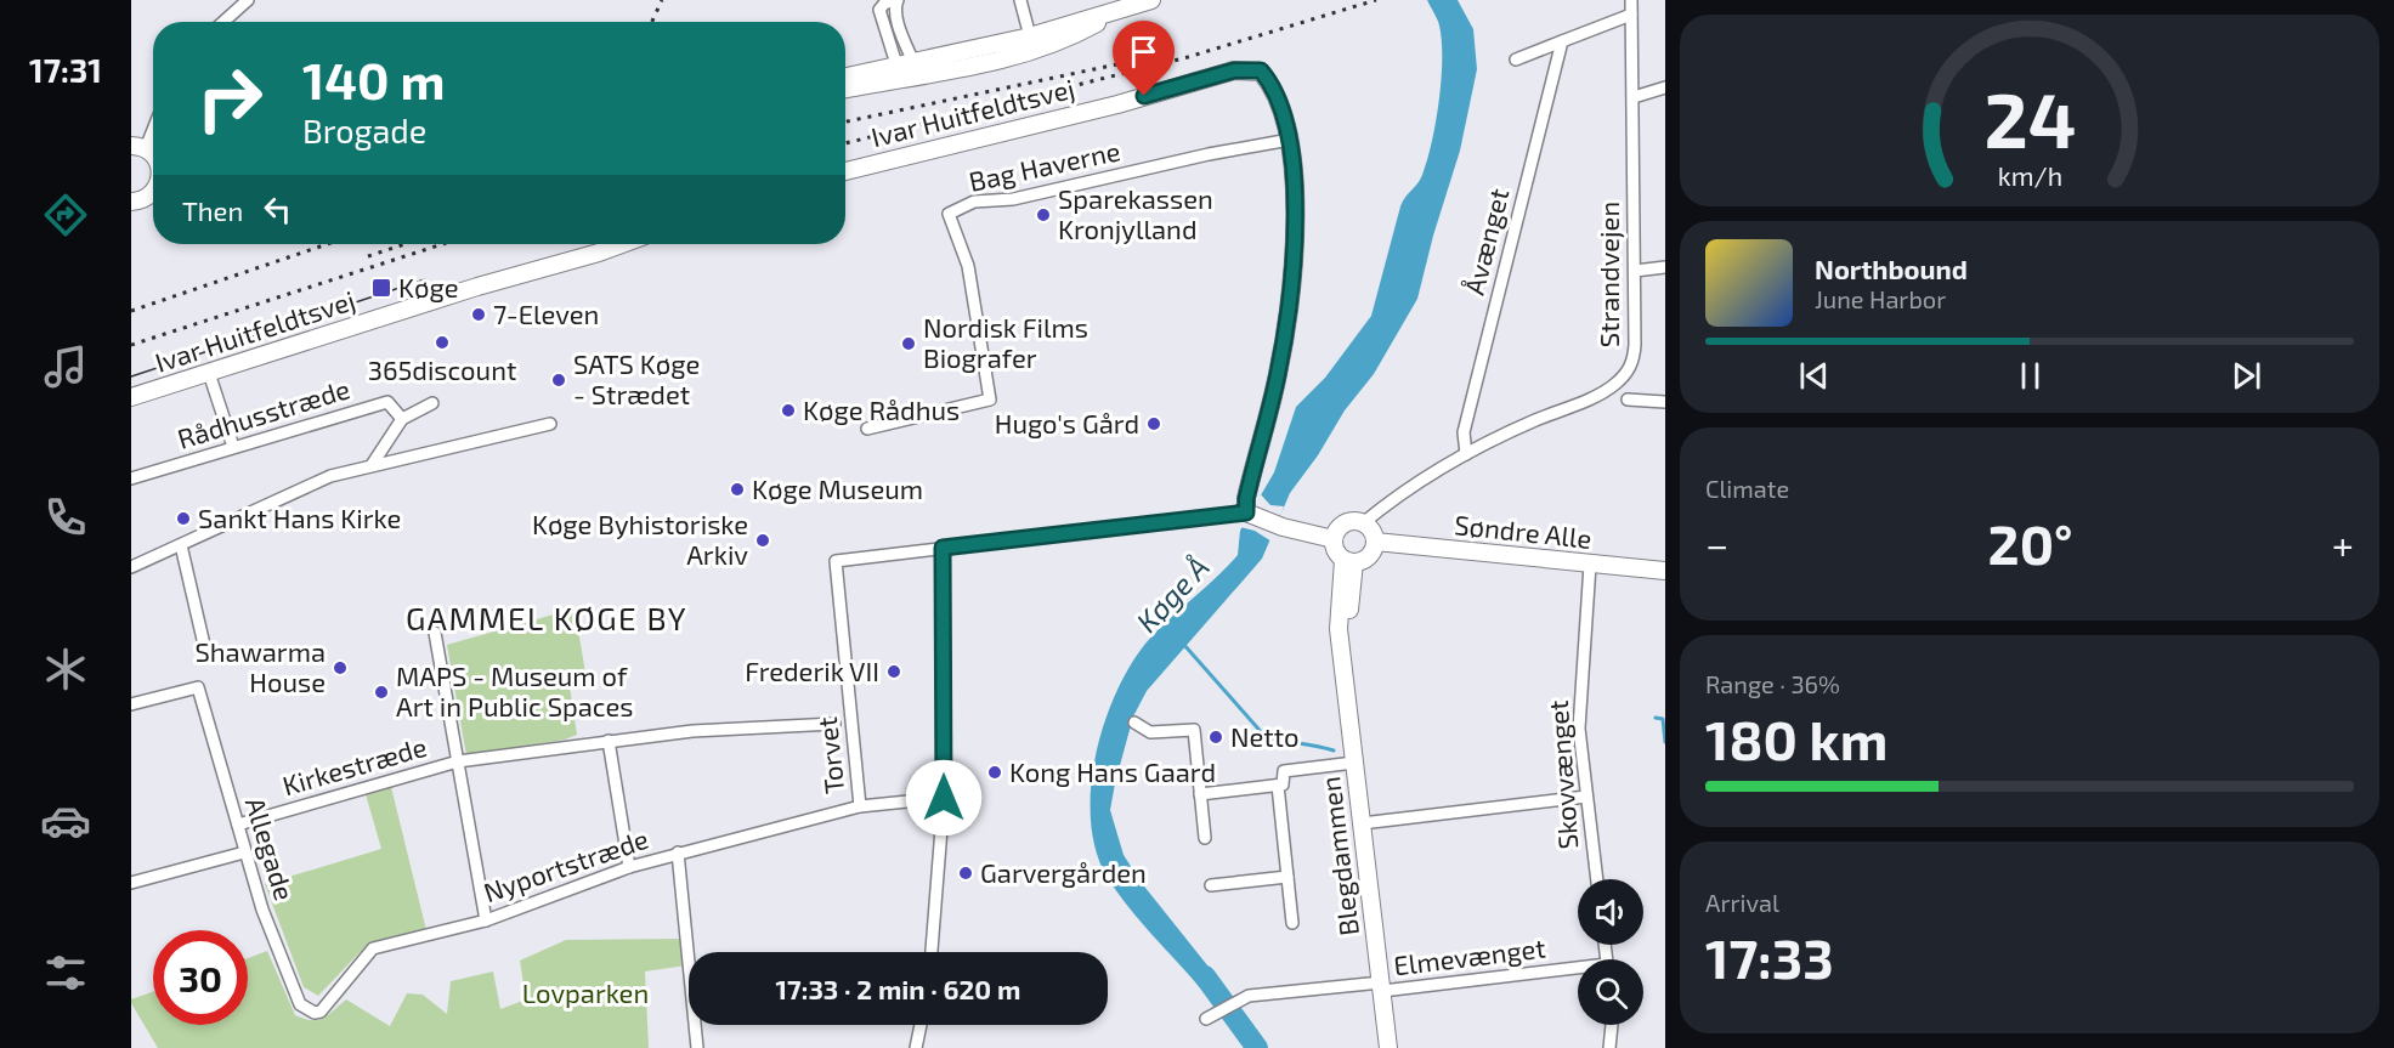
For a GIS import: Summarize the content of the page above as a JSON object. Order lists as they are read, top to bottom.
{
  "streets": {
    "street": [
      "Ivar Huitfeldtsvej",
      "Bag Haverne",
      "Åvænget",
      "Strandvejen",
      "Rådhusstræde",
      "Søndre Alle",
      "Torvet",
      "Kirkestræde",
      "Skovvænget",
      "Allegade",
      "Blegdammen",
      "Nyportstræde",
      "Elmevænget"
    ]
  },
  "crossings": [
    ["Ivar Huitfeldtsvej", "Bag Haverne"],
    ["Åvænget", "Strandvejen"],
    ["Strandvejen", "Søndre Alle"],
    ["Strandvejen", "Blegdammen"],
    ["Søndre Alle", "Skovvænget"],
    ["Søndre Alle", "Blegdammen"],
    ["Torvet", "Nyportstræde"],
    ["Kirkestræde", "Allegade"],
    ["Allegade", "Nyportstræde"],
    ["Blegdammen", "Elmevænget"]
  ],
  "districts": ["GAMMEL KØGE BY"],
  "water": ["Køge Å"],
  "parks": ["Lovparken"],
  "places": {
    "other": [
      "Sparekassen Kronjylland",
      "7-Eleven",
      "365discount",
      "Nordisk Films Biografer",
      "SATS Køge - Strædet",
      "Køge Rådhus",
      "Hugo's Gård",
      "Køge Museum",
      "Sankt Hans Kirke",
      "Køge Byhistoriske Arkiv",
      "Shawarma House",
      "Frederik VII",
      "MAPS - Museum of Art in Public Spaces",
      "Netto",
      "Kong Hans Gaard",
      "Garvergården"
    ],
    "transit": ["Køge"]
  },
  "page": {
    "tabs": "17:31",
    "turn": ["140 m", "Brogade"],
    "then": "Then",
    "song": ["Northbound", "June Harbor"],
    "tile": [
      "Climate",
      ["Range · 36%", "180 km"],
      ["Arrival", "17:33"]
    ],
    "heat": ["−", "20°", "+"],
    "limit": "30",
    "trip": "17:33 · 2 min · 620 m",
    "gauge": ["24", "km/h"]
  }
}
